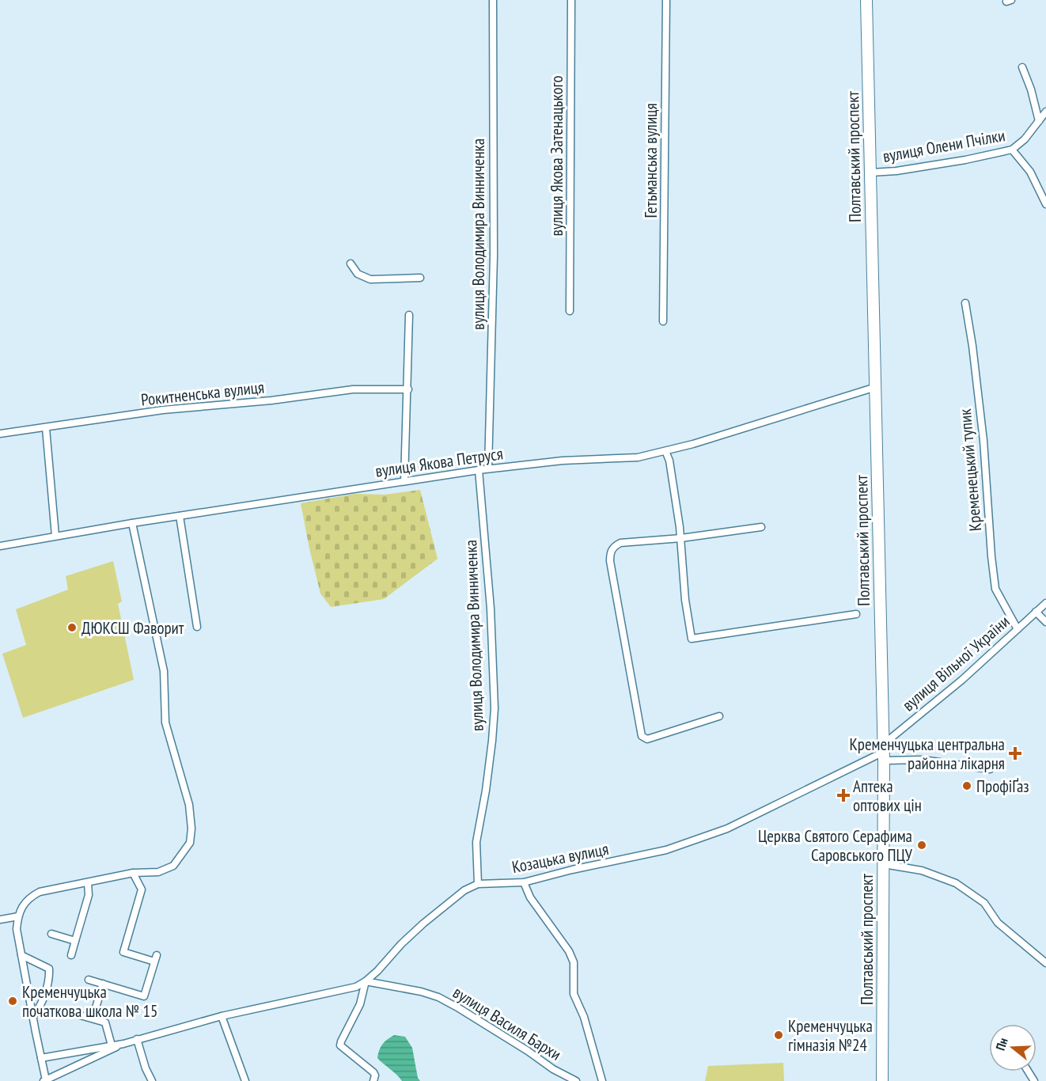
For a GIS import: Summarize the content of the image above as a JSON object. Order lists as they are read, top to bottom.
{
  "streets": {
    "highway": ["Полтавський проспект"],
    "street": [
      "вулиця Олени Пчілки",
      "вулиця Якова Затенацького",
      "Гетьманська вулиця",
      "вулиця Володимира Винниченка",
      "Рокитненська вулиця",
      "вулиця Якова Петруся",
      "Кременецький тупик",
      "вулиця Вільної України",
      "Козацька вулиця",
      "вулиця Василя Бархи"
    ]
  },
  "crossings": [
    ["вулиця Олени Пчілки", "Полтавський проспект"],
    ["Полтавський проспект", "вулиця Якова Петруся"],
    ["Полтавський проспект", "вулиця Вільної України"],
    ["Полтавський проспект", "Козацька вулиця"],
    ["вулиця Володимира Винниченка", "вулиця Якова Петруся"],
    ["вулиця Володимира Винниченка", "Козацька вулиця"],
    ["Кременецький тупик", "вулиця Вільної України"],
    ["вулиця Вільної України", "Козацька вулиця"],
    ["Козацька вулиця", "вулиця Василя Бархи"]
  ],
  "places": {
    "other": [
      "ДЮКСШ Фаворит",
      "ПрофіҐаз",
      "Церква Святого Серафима Саровського ПЦУ",
      "Кременчуцька початкова школа № 15",
      "Кременчуцька гімназія №24"
    ],
    "health": ["Кременчуцька центральна районна лікарня", "Аптека оптових цін"]
  },
  "north": "left"
}
